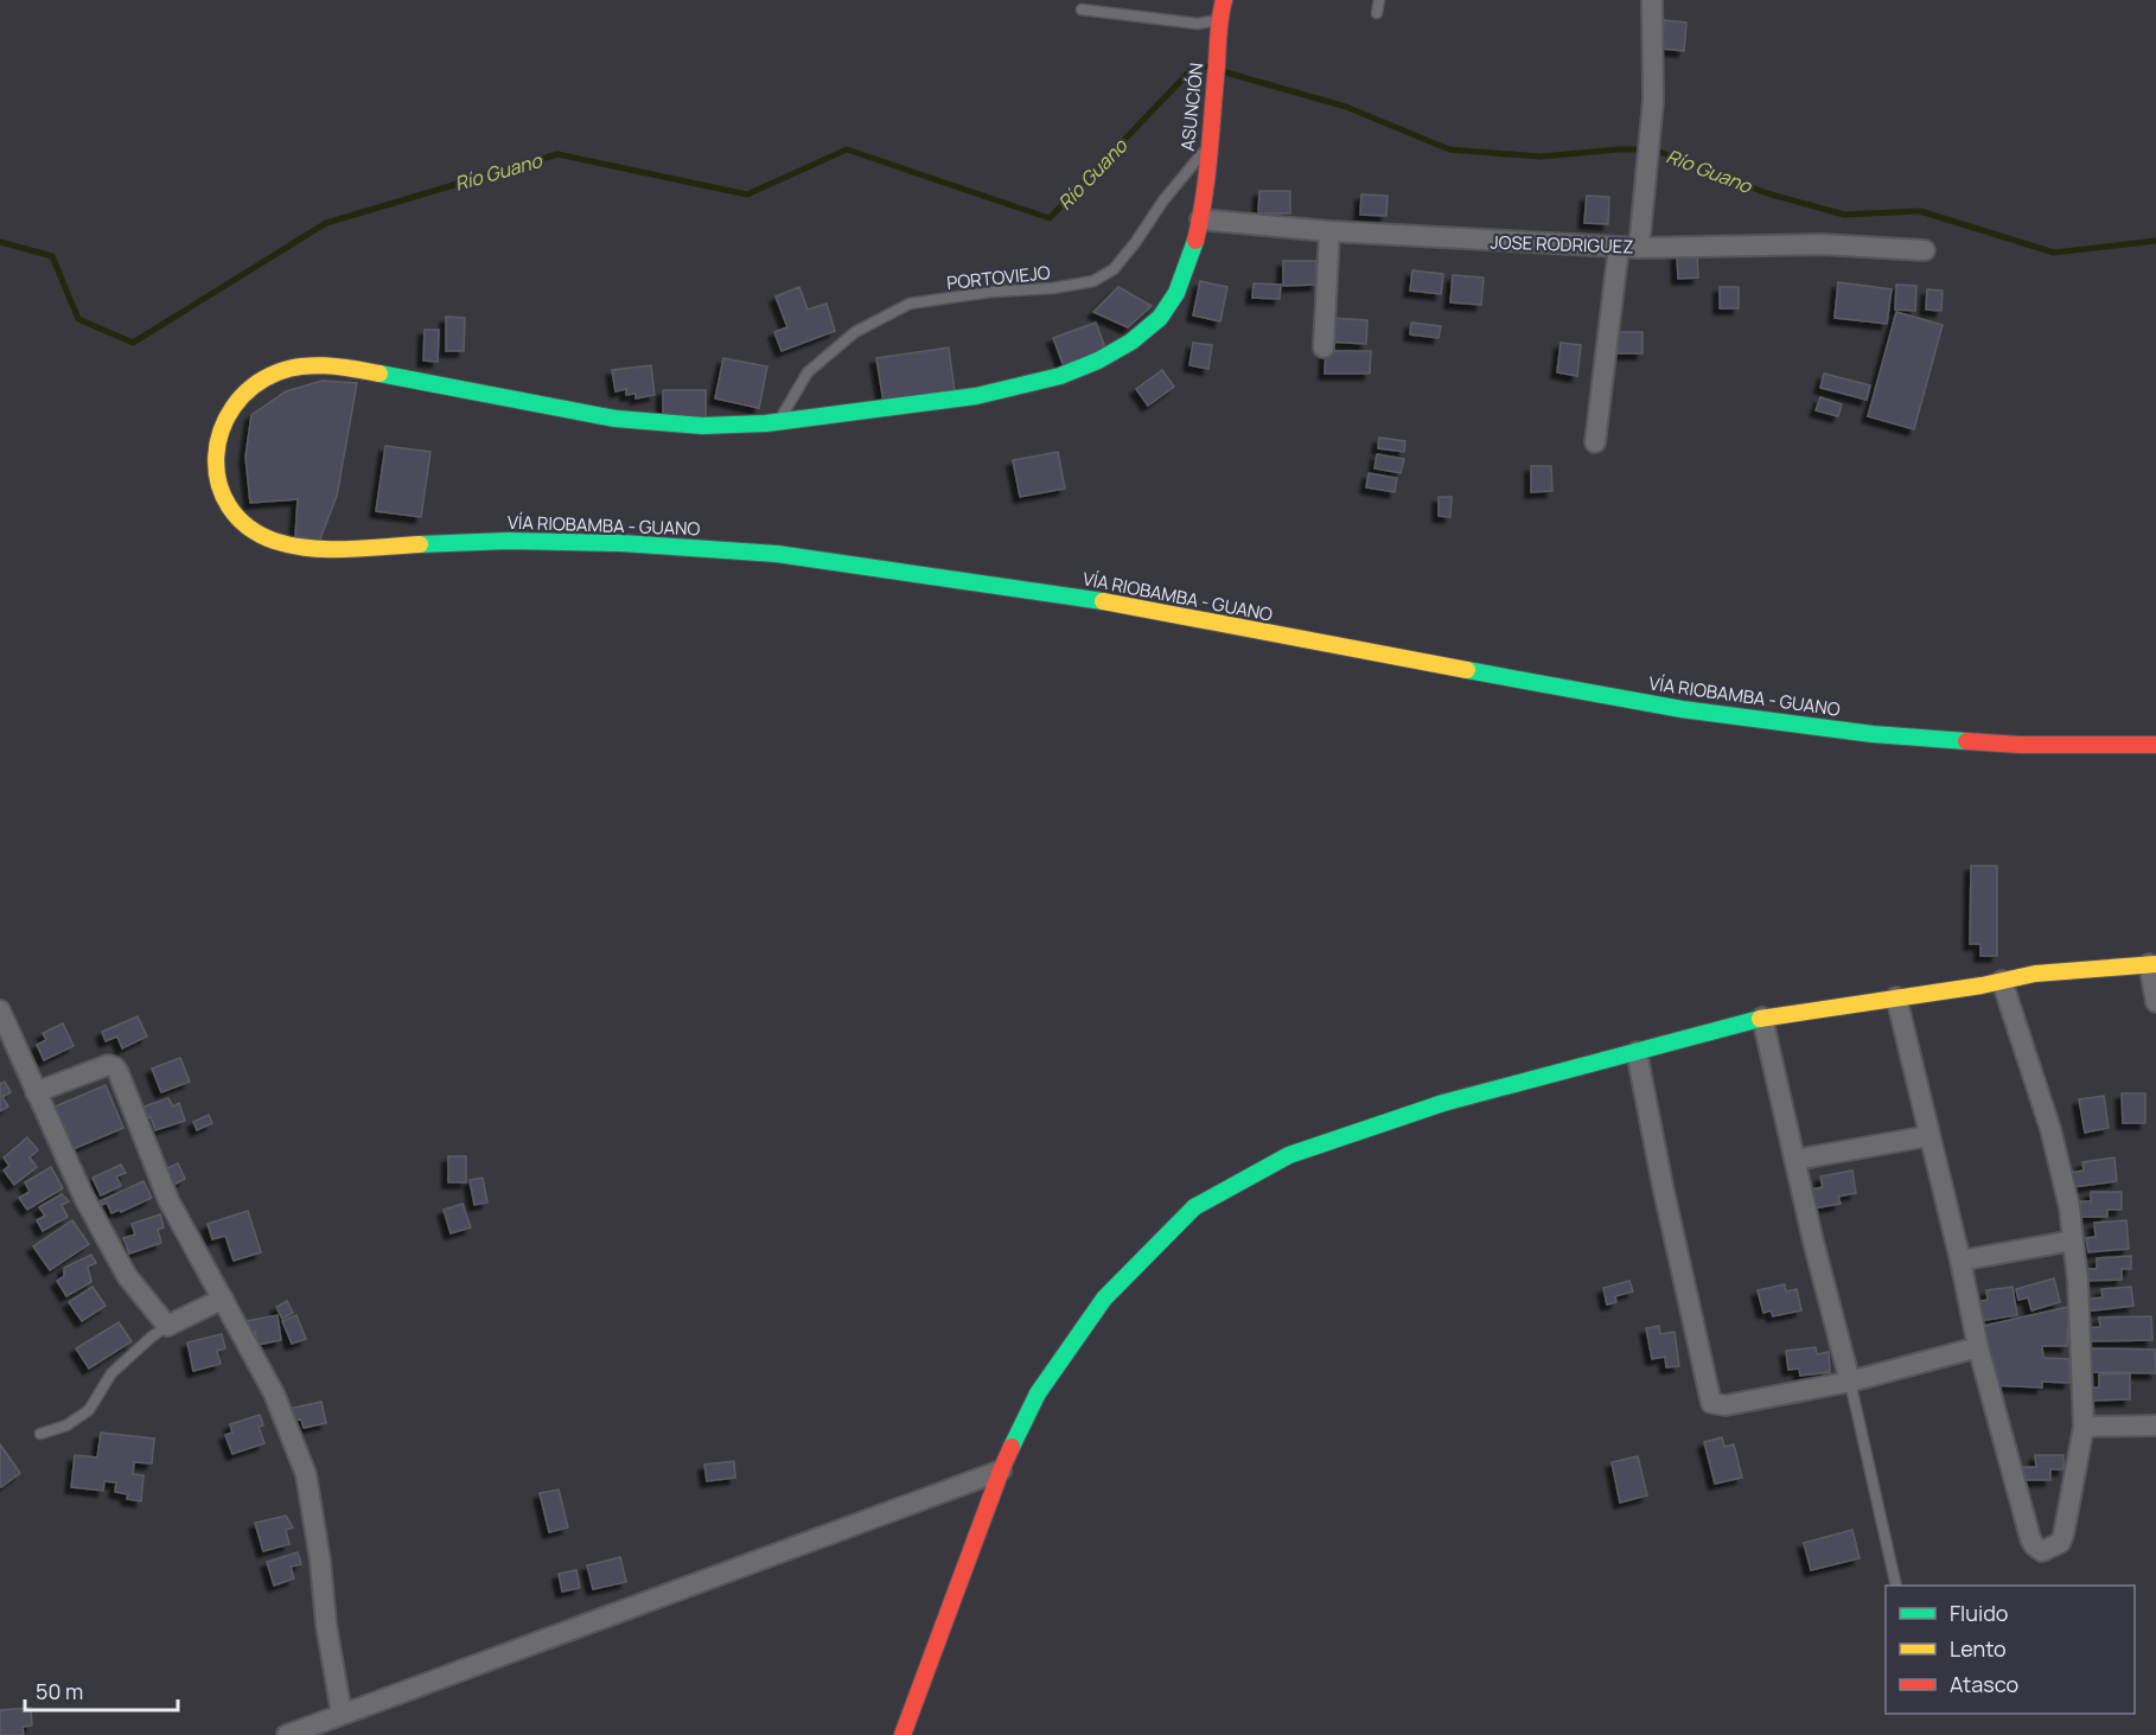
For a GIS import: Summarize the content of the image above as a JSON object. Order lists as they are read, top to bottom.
{
  "streets": {
    "main road": ["ASUNCIÓN", "VÍA RIOBAMBA - GUANO"],
    "street": ["JOSE RODRIGUEZ"],
    "lane": ["PORTOVIEJO"]
  },
  "crossings": [
    ["ASUNCIÓN", "JOSE RODRIGUEZ"],
    ["ASUNCIÓN", "PORTOVIEJO"],
    ["ASUNCIÓN", "VÍA RIOBAMBA - GUANO"],
    ["JOSE RODRIGUEZ", "VÍA RIOBAMBA - GUANO"],
    ["PORTOVIEJO", "VÍA RIOBAMBA - GUANO"]
  ],
  "water": ["Río Guano"],
  "legend": ["Fluido", "Lento", "Atasco"],
  "scale_bar": "50 m"
}
